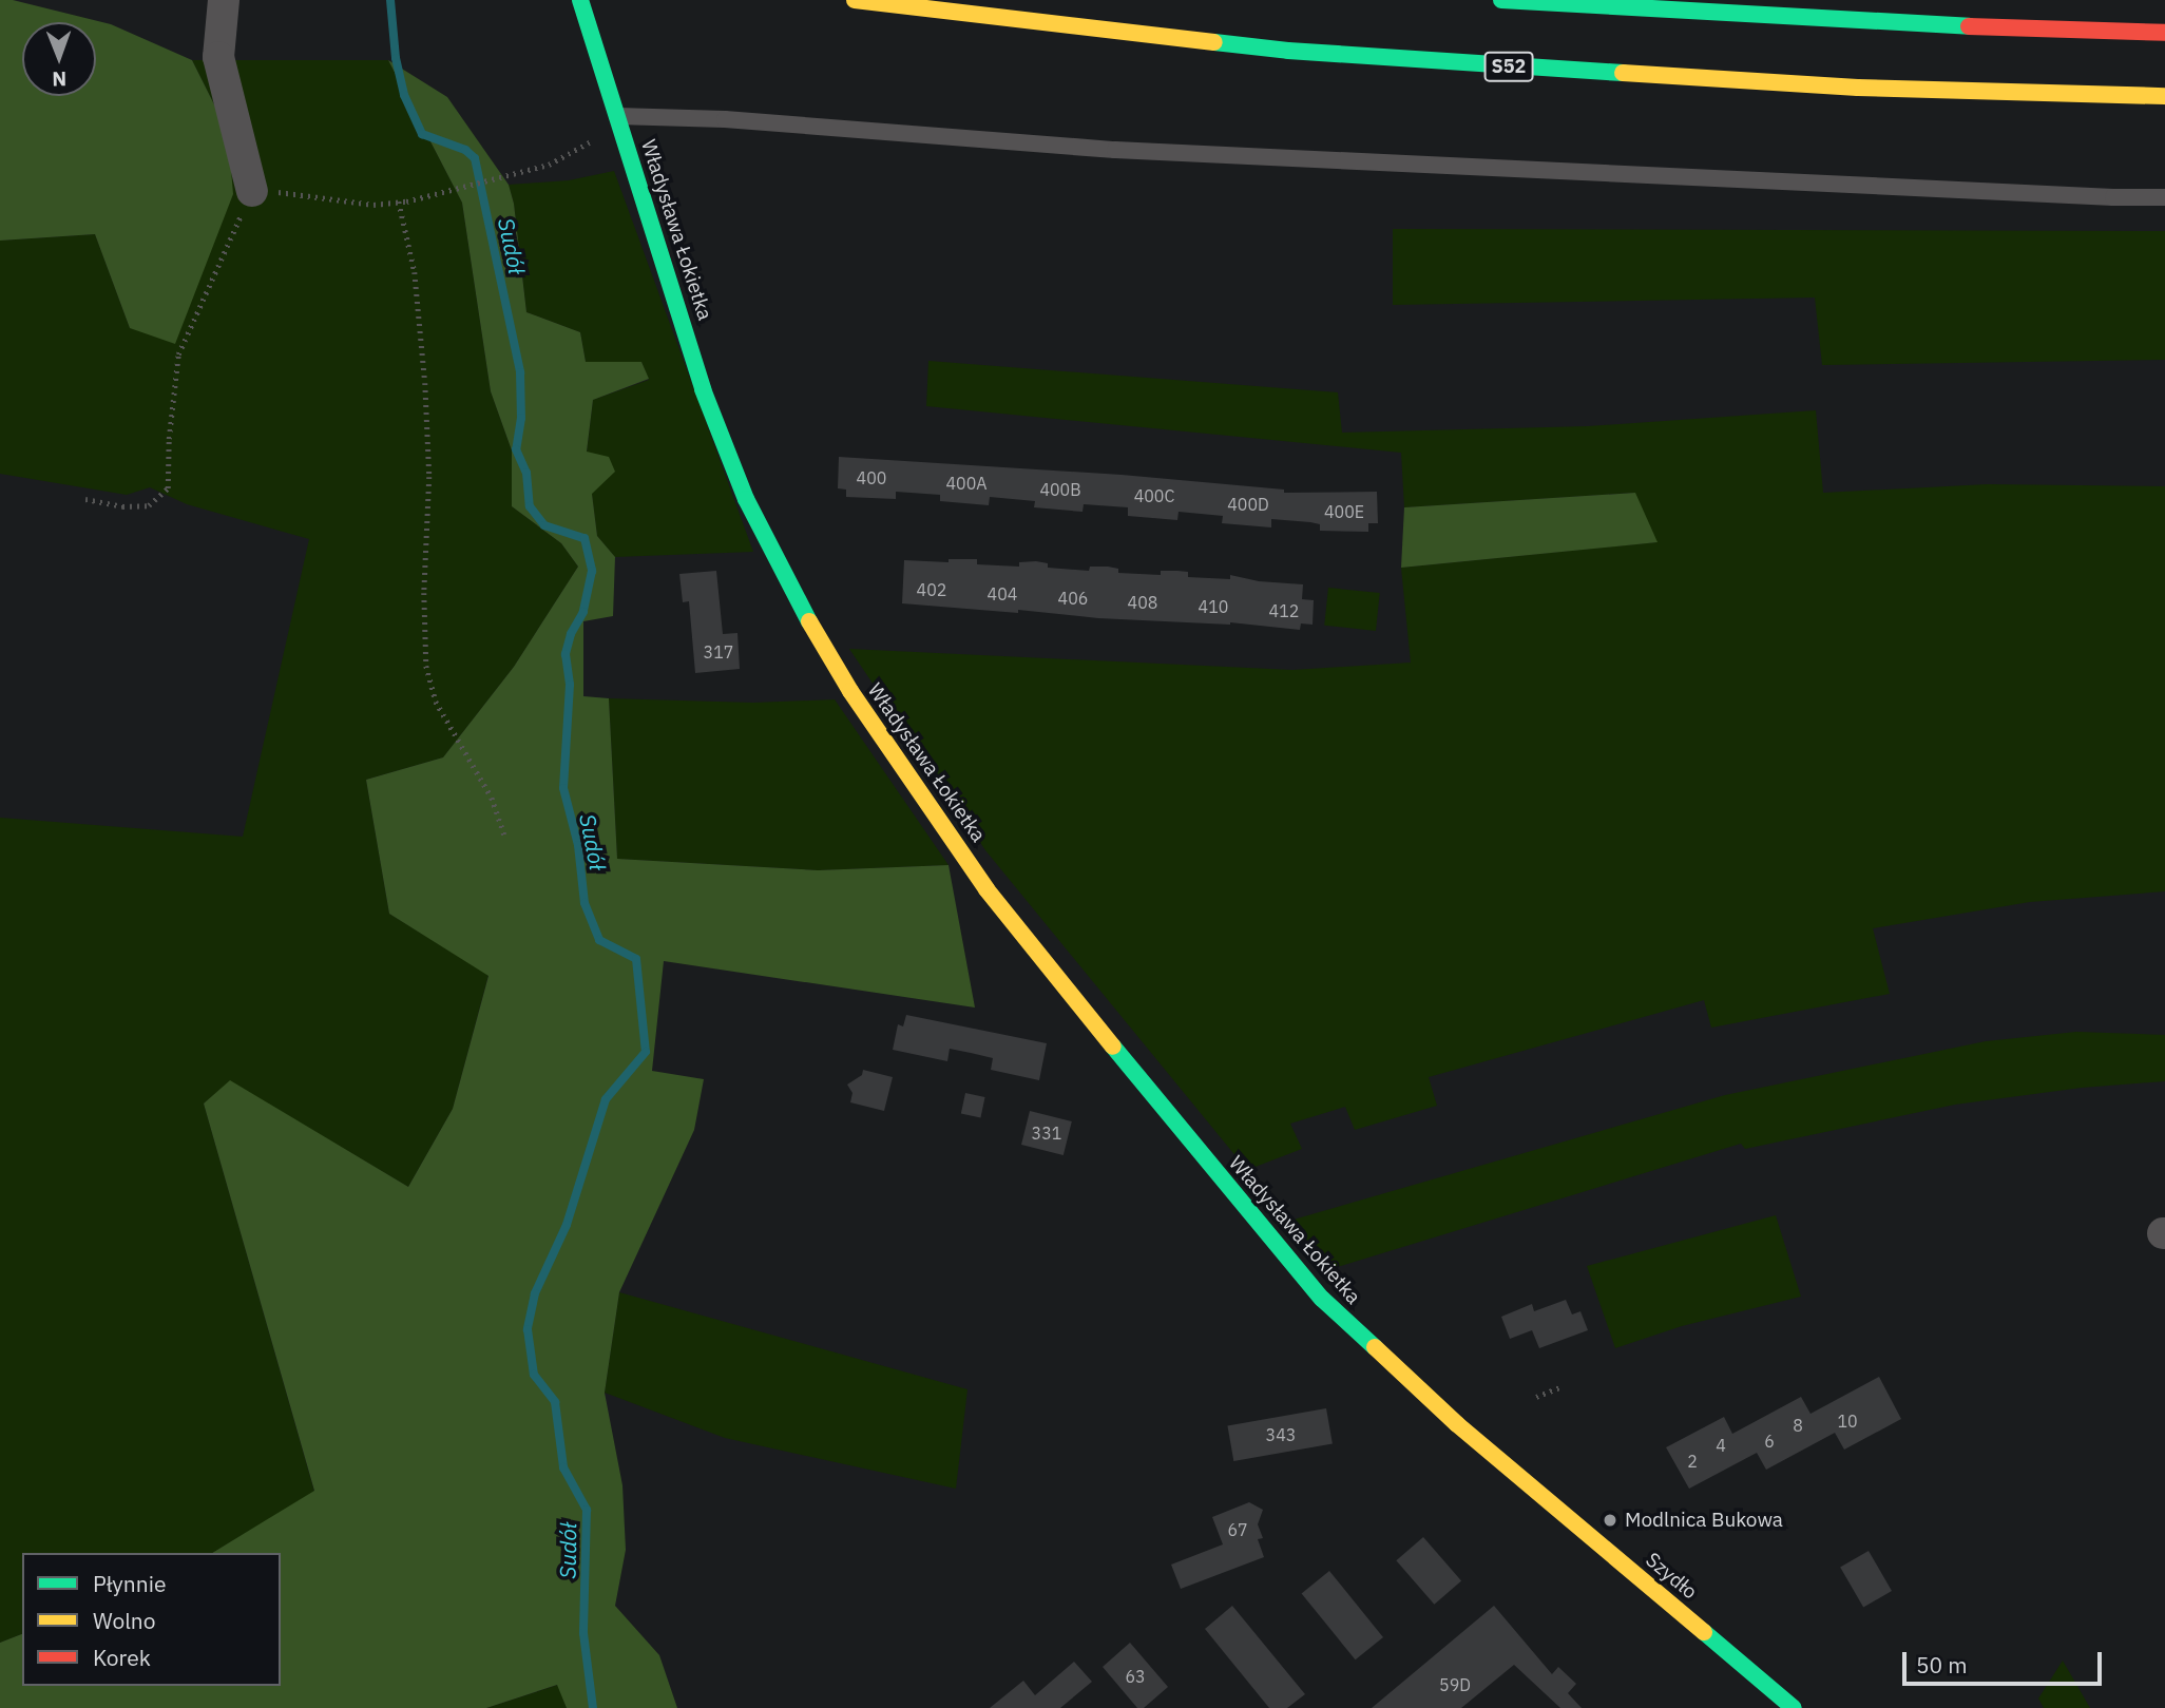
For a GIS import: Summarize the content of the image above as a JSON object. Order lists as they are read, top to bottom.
{
  "streets": {
    "main road": ["S52", "Władysława Łokietka", "Szydło"]
  },
  "crossings": [
    ["Władysława Łokietka", "Szydło"]
  ],
  "water": ["Sudół"],
  "places": ["Modlnica Bukowa"],
  "house_numbers": [
    "400",
    "400A",
    "400B",
    "400C",
    "400D",
    "400E",
    "402",
    "404",
    "406",
    "408",
    "410",
    "412",
    "317",
    "331",
    "10",
    "8",
    "343",
    "6",
    "4",
    "2",
    "67",
    "63",
    "59D"
  ],
  "legend": ["Płynnie", "Wolno", "Korek"],
  "scale_bar": "50 m",
  "north": "bottom"
}
